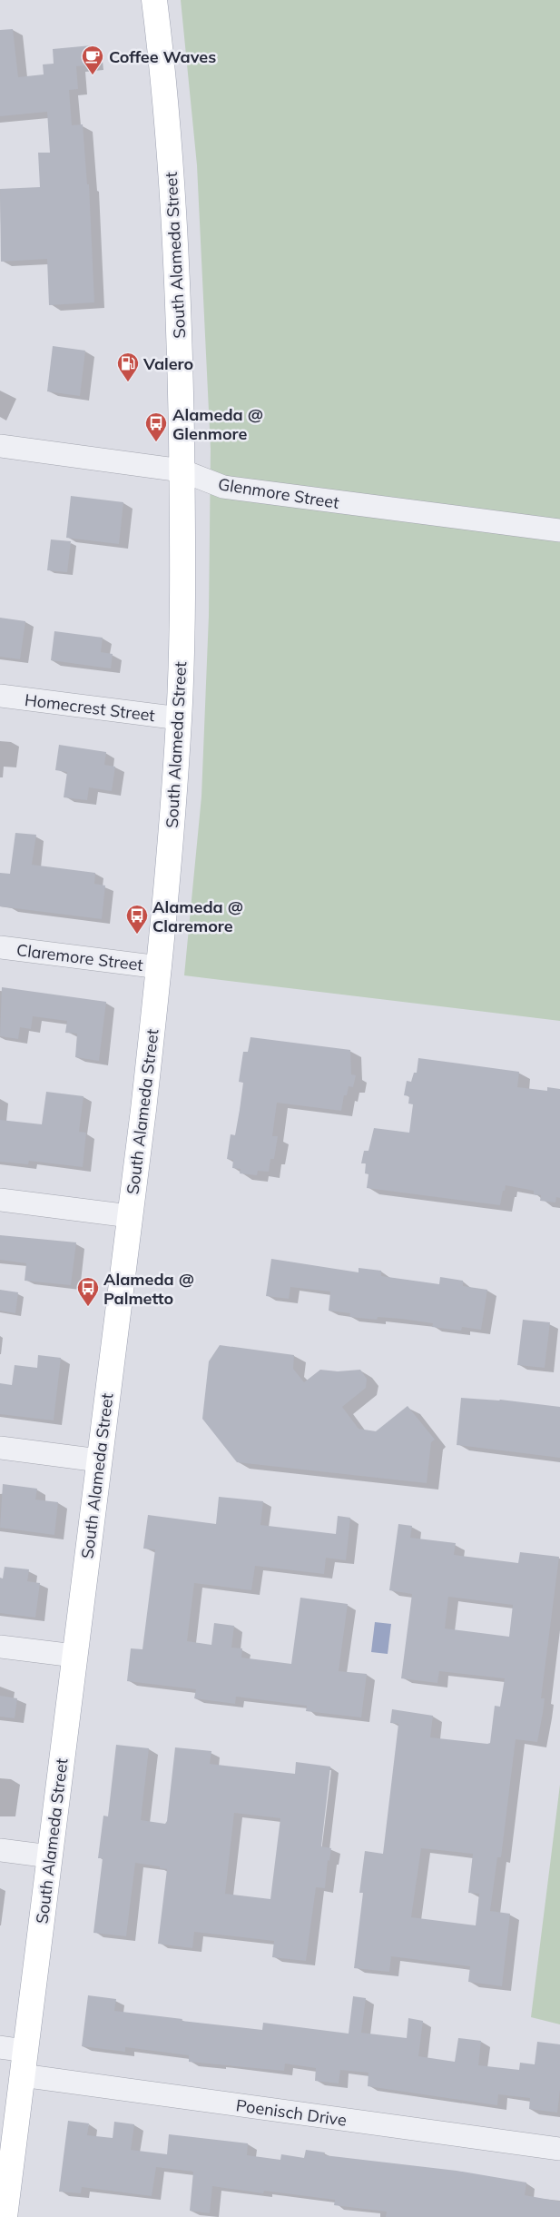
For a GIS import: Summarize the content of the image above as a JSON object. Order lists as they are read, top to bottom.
{
  "streets": {
    "main road": ["South Alameda Street"],
    "street": [
      "Glenmore Street",
      "Homecrest Street",
      "Claremore Street",
      "Poenisch Drive"
    ]
  },
  "crossings": [
    ["South Alameda Street", "Glenmore Street"],
    ["South Alameda Street", "Homecrest Street"],
    ["South Alameda Street", "Claremore Street"],
    ["South Alameda Street", "Poenisch Drive"]
  ],
  "places": {
    "cafe": ["Coffee Waves"],
    "fuel station": ["Valero"],
    "bus stop": ["Alameda @ Glenmore", "Alameda @ Claremore", "Alameda @ Palmetto"]
  }
}
